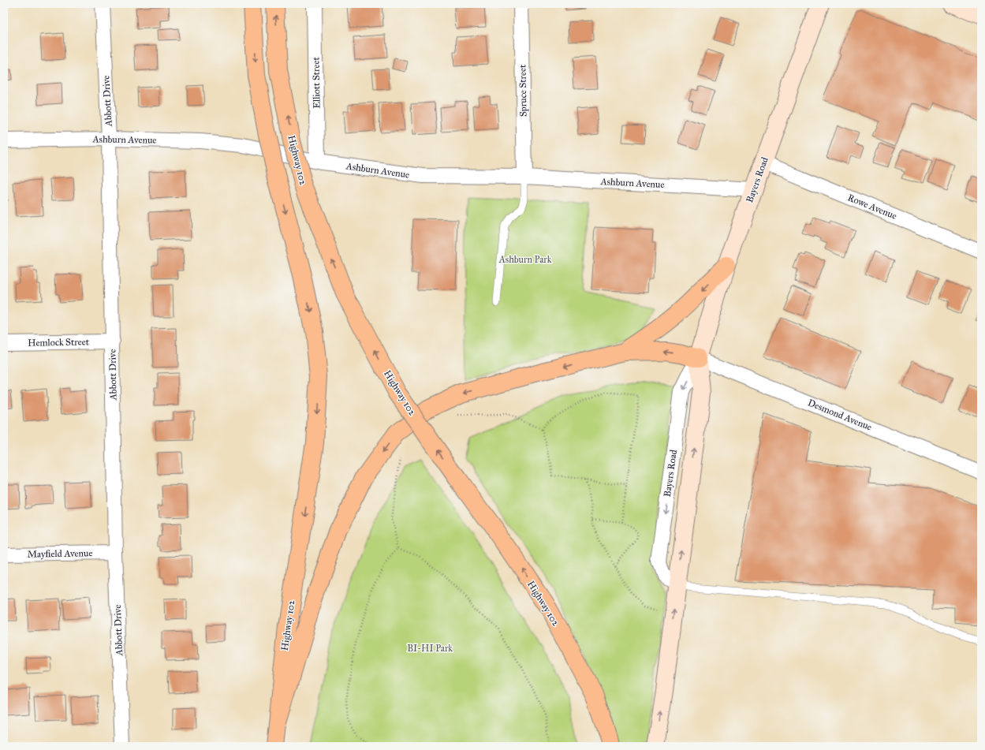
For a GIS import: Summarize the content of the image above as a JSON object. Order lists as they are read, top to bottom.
{
  "streets": {
    "main road": ["Highway 102", "Bayers Road"],
    "street": [
      "Elliott Street",
      "Spruce Street",
      "Abbott Drive",
      "Ashburn Avenue",
      "Rowe Avenue",
      "Hemlock Street",
      "Desmond Avenue",
      "Mayfield Avenue"
    ]
  },
  "crossings": [
    ["Elliott Street", "Ashburn Avenue"],
    ["Spruce Street", "Ashburn Avenue"],
    ["Abbott Drive", "Ashburn Avenue"],
    ["Abbott Drive", "Hemlock Street"],
    ["Abbott Drive", "Mayfield Avenue"],
    ["Ashburn Avenue", "Bayers Road"],
    ["Bayers Road", "Rowe Avenue"],
    ["Bayers Road", "Desmond Avenue"]
  ],
  "parks": ["Ashburn Park", "BI-HI Park"]
}
